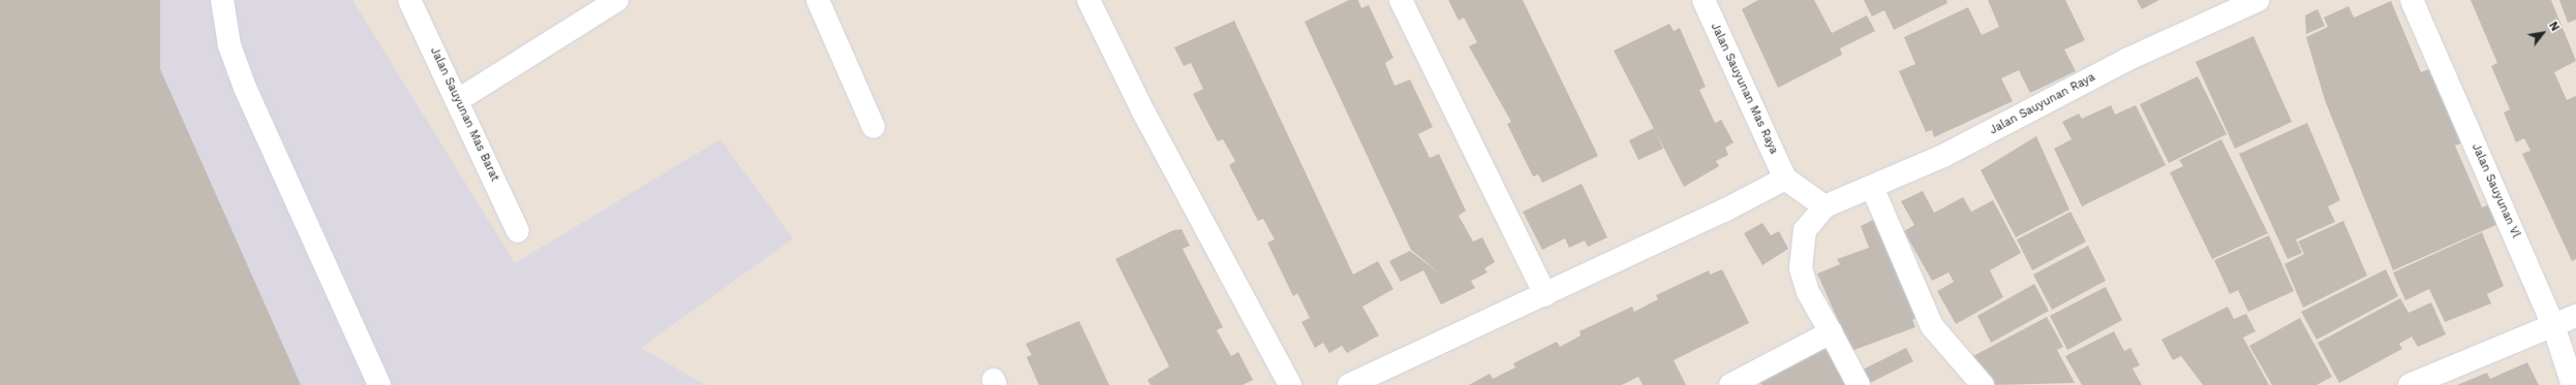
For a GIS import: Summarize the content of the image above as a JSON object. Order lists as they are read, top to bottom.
{
  "streets": {
    "street": [
      "Jalan Sauyunan Mas Raya",
      "Jalan Sauyunan Raya",
      "Jalan Sauyunan Mas Barat",
      "Jalan Sauyunan Vl"
    ]
  },
  "north": "top right"
}
